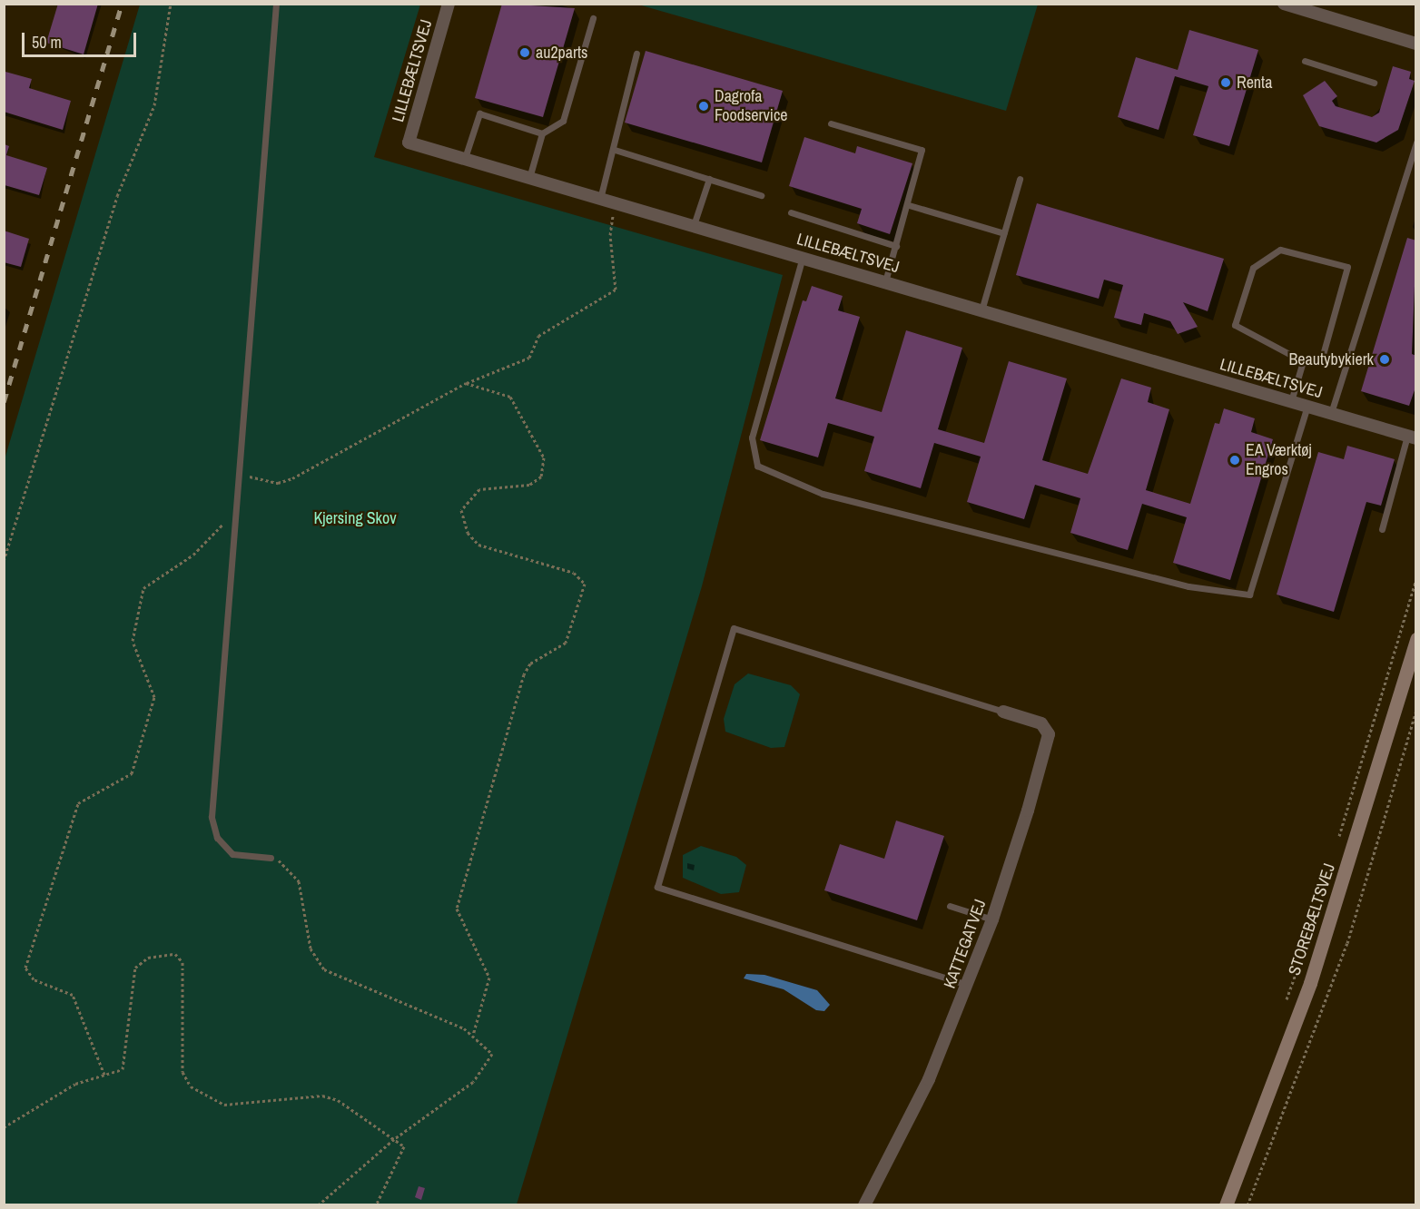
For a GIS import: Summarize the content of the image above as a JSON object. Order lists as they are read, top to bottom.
{
  "streets": {
    "street": ["LILLEBÆLTSVEJ", "STOREBÆLTSVEJ", "KATTEGATVEJ"]
  },
  "parks": ["Kjersing Skov"],
  "places": [
    "au2parts",
    "Renta",
    "Dagrofa Foodservice",
    "Beautybykierk",
    "EA Værktøj Engros"
  ],
  "scale_bar": "50 m"
}
